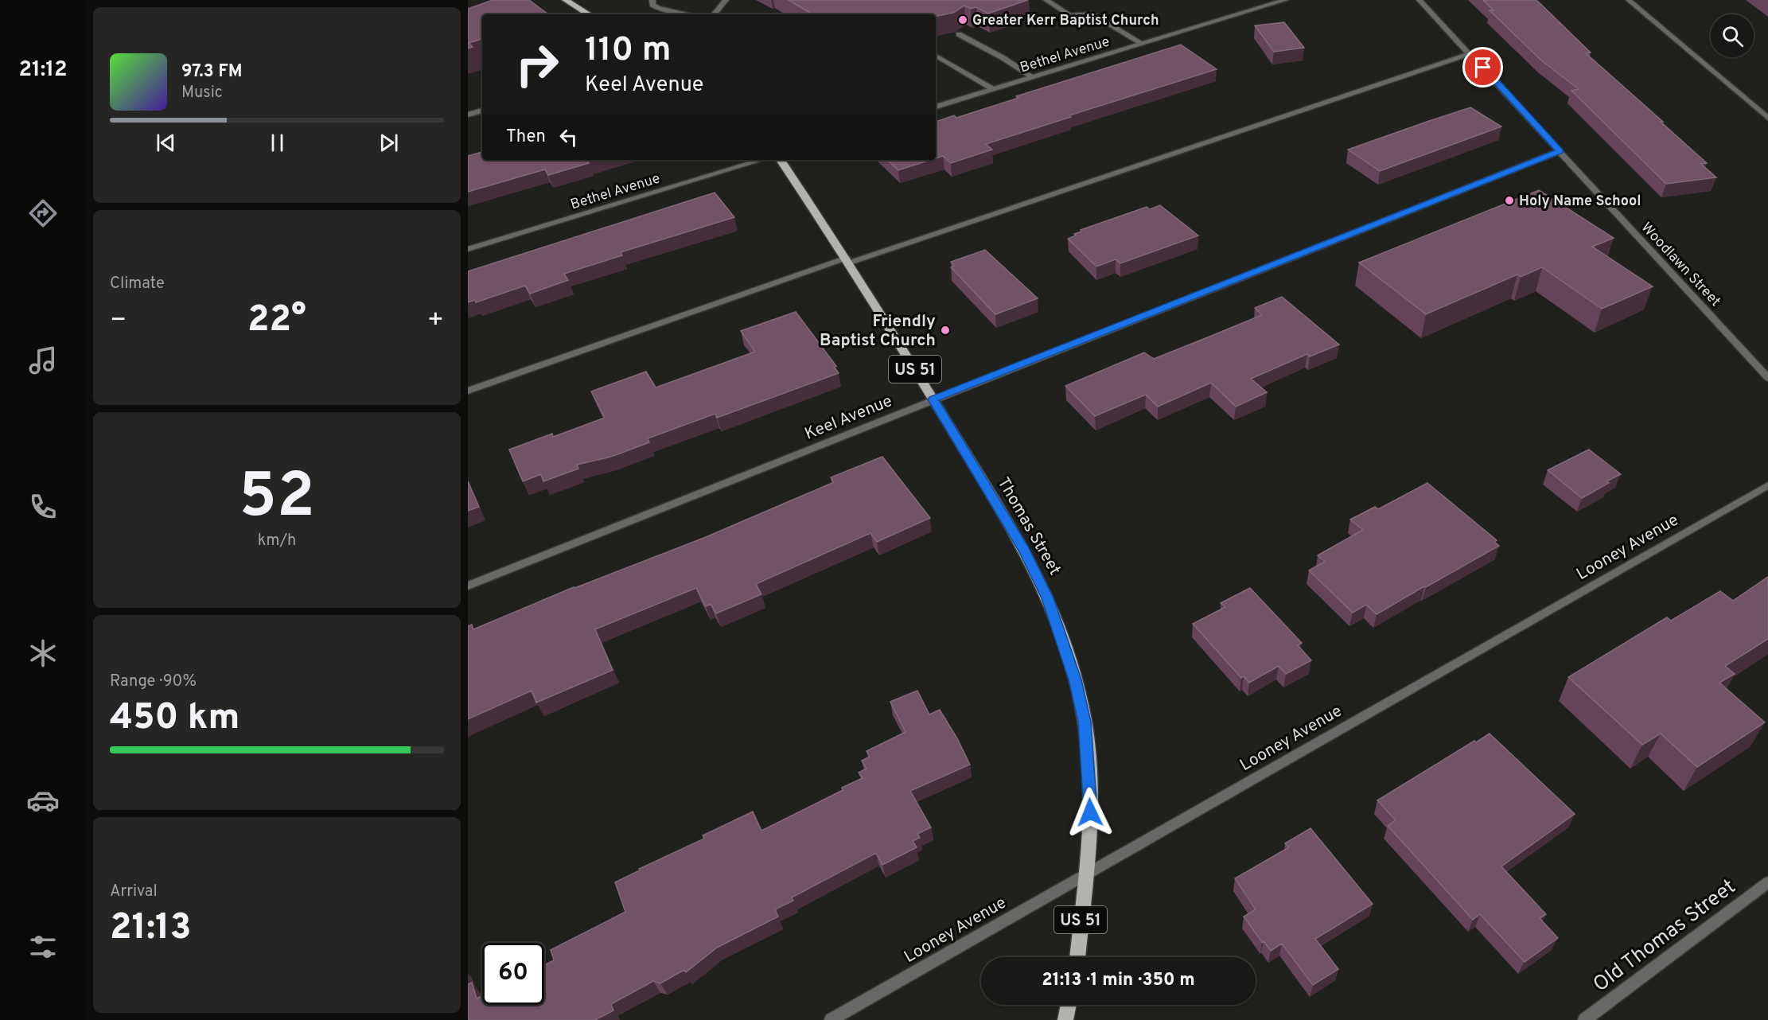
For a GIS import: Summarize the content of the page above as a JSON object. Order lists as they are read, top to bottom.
{
  "streets": {
    "main road": ["US 51", "Thomas Street"],
    "street": [
      "Bethel Avenue",
      "Woodlawn Street",
      "Keel Avenue",
      "Looney Avenue",
      "Old Thomas Street"
    ]
  },
  "crossings": [
    ["Woodlawn Street", "Keel Avenue"],
    ["Keel Avenue", "Thomas Street"],
    ["Thomas Street", "Looney Avenue"]
  ],
  "places": ["Greater Kerr Baptist Church", "Holy Name School", "Friendly Baptist Church"],
  "page": {
    "tabs": "21:12",
    "turn": ["110 m", "Keel Avenue"],
    "song": ["97.3 FM", "Music"],
    "then": "Then",
    "tile": [
      "Climate",
      ["52", "km/h"],
      ["Range · 90%", "450 km"],
      ["Arrival", "21:13"]
    ],
    "heat": ["−", "22°", "+"],
    "limit": "60",
    "trip": "21:13 · 1 min · 350 m"
  }
}
